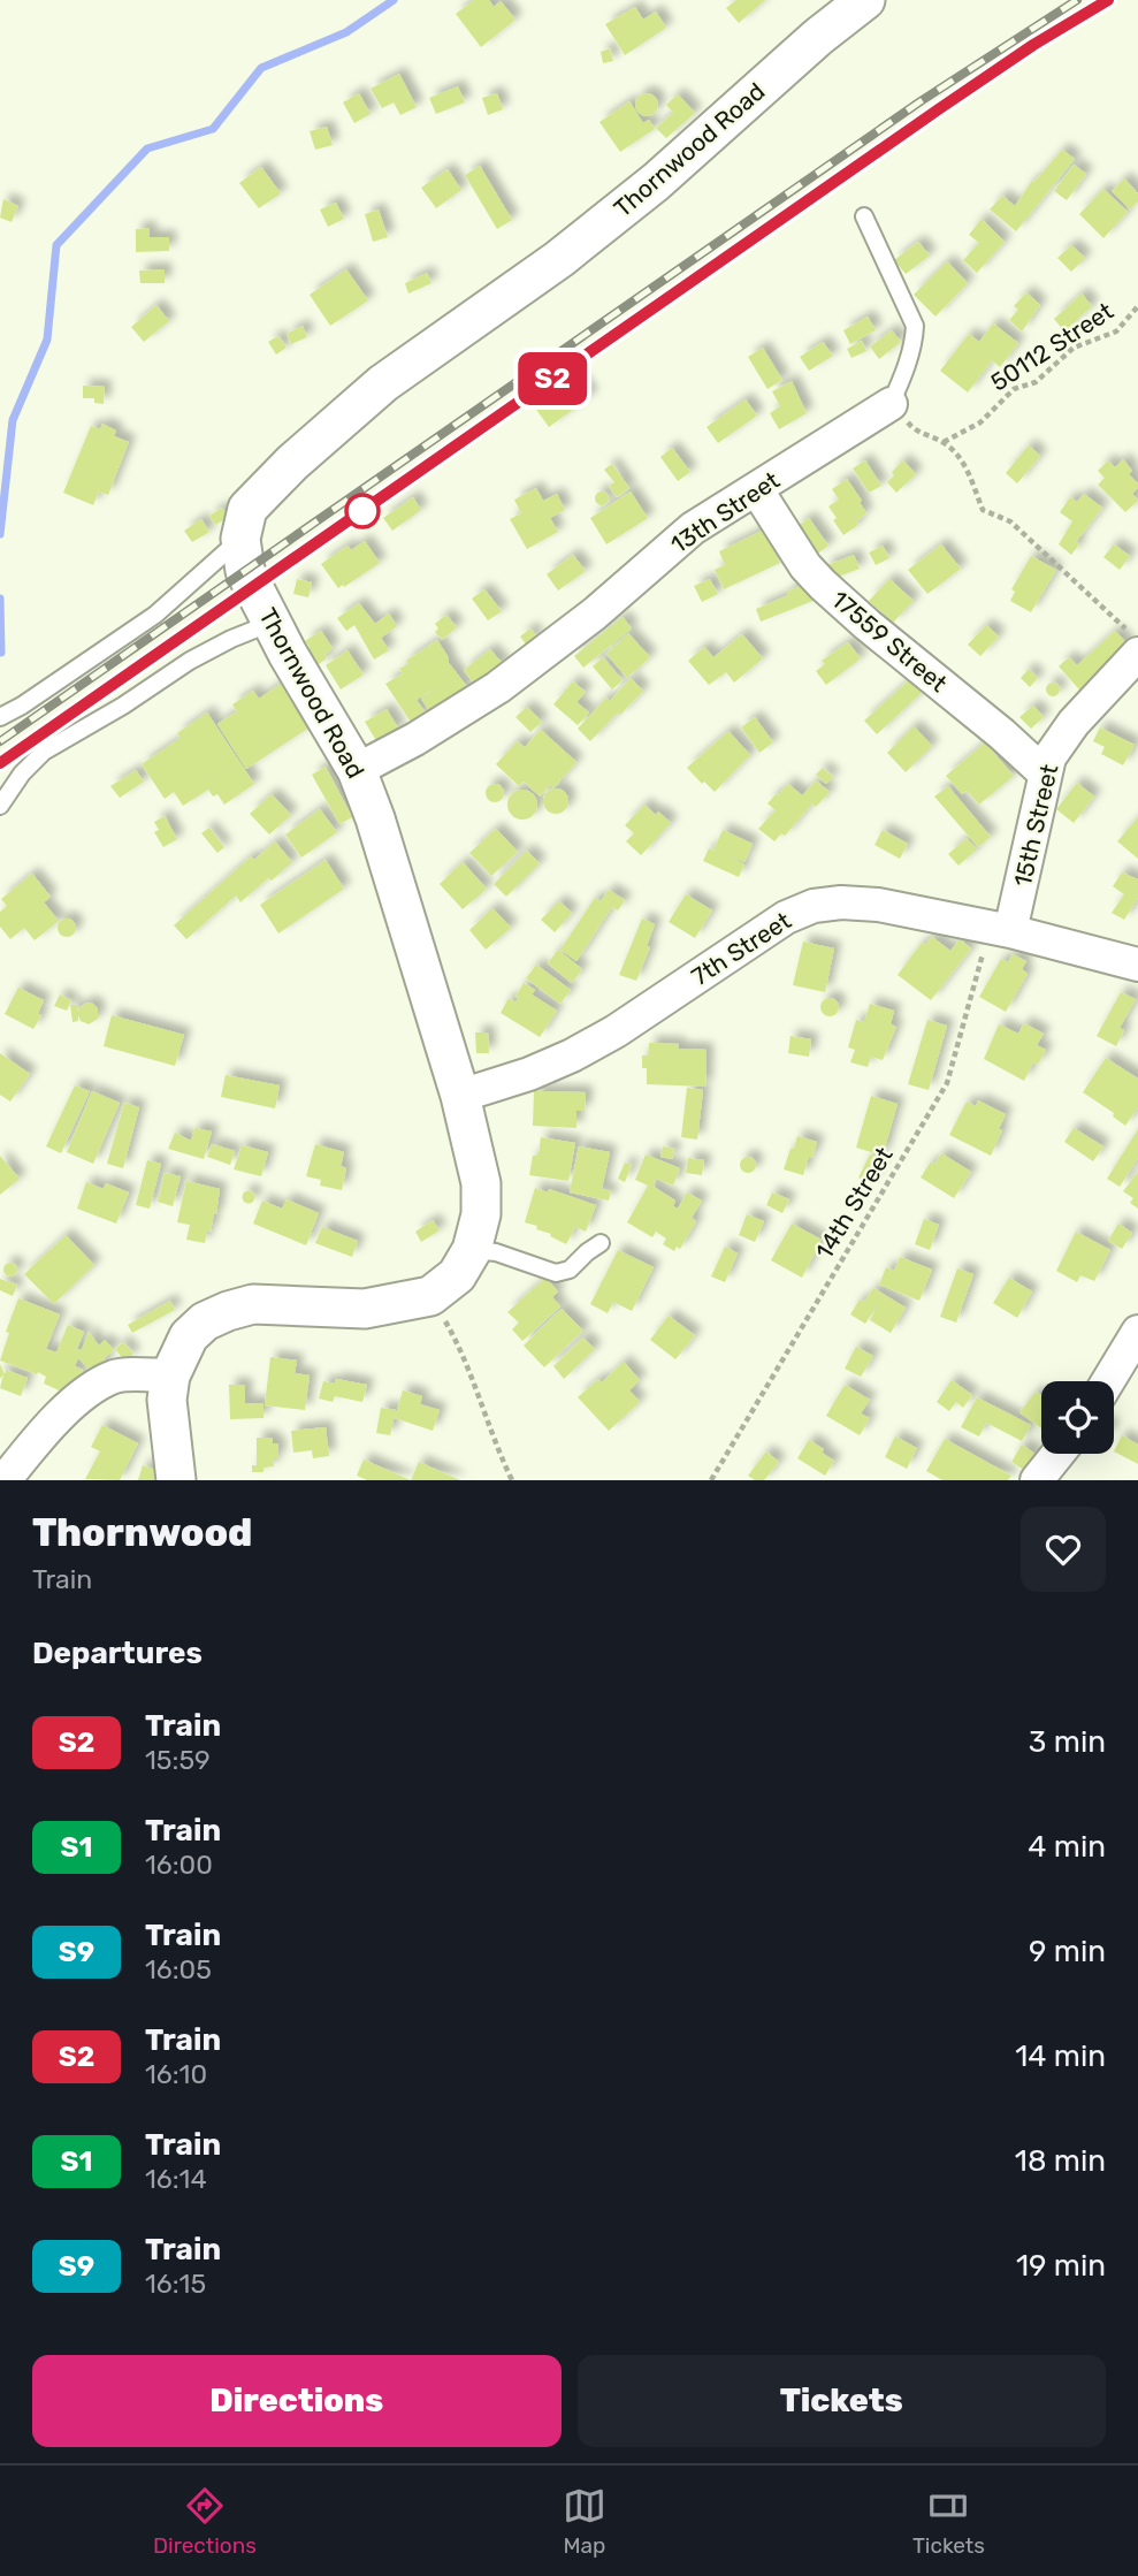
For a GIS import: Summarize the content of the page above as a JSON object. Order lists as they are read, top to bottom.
{
  "streets": {
    "street": [
      "Thornwood Road",
      "13th Street",
      "17559 Street",
      "15th Street",
      "7th Street"
    ],
    "path": ["50112 Street", "14th Street"]
  },
  "crossings": [
    ["Thornwood Road", "13th Street"],
    ["Thornwood Road", "7th Street"],
    ["13th Street", "17559 Street"],
    ["17559 Street", "15th Street"],
    ["15th Street", "7th Street"],
    ["15th Street", "14th Street"],
    ["7th Street", "14th Street"]
  ],
  "page": {
    "on_map": "S2",
    "heading": [
      ["Thornwood", "Train"],
      "Departures"
    ],
    "list": [
      {
        "mark": "S2",
        "name": "Train",
        "note": "15:59",
        "value": "3 min"
      },
      {
        "mark": "S1",
        "name": "Train",
        "note": "16:00",
        "value": "4 min"
      },
      {
        "mark": "S9",
        "name": "Train",
        "note": "16:05",
        "value": "9 min"
      },
      {
        "mark": "S2",
        "name": "Train",
        "note": "16:10",
        "value": "14 min"
      },
      {
        "mark": "S1",
        "name": "Train",
        "note": "16:14",
        "value": "18 min"
      },
      {
        "mark": "S9",
        "name": "Train",
        "note": "16:15",
        "value": "19 min"
      }
    ],
    "buttons": ["Directions", "Tickets"],
    "tabs": ["Directions", "Map", "Tickets"]
  }
}
